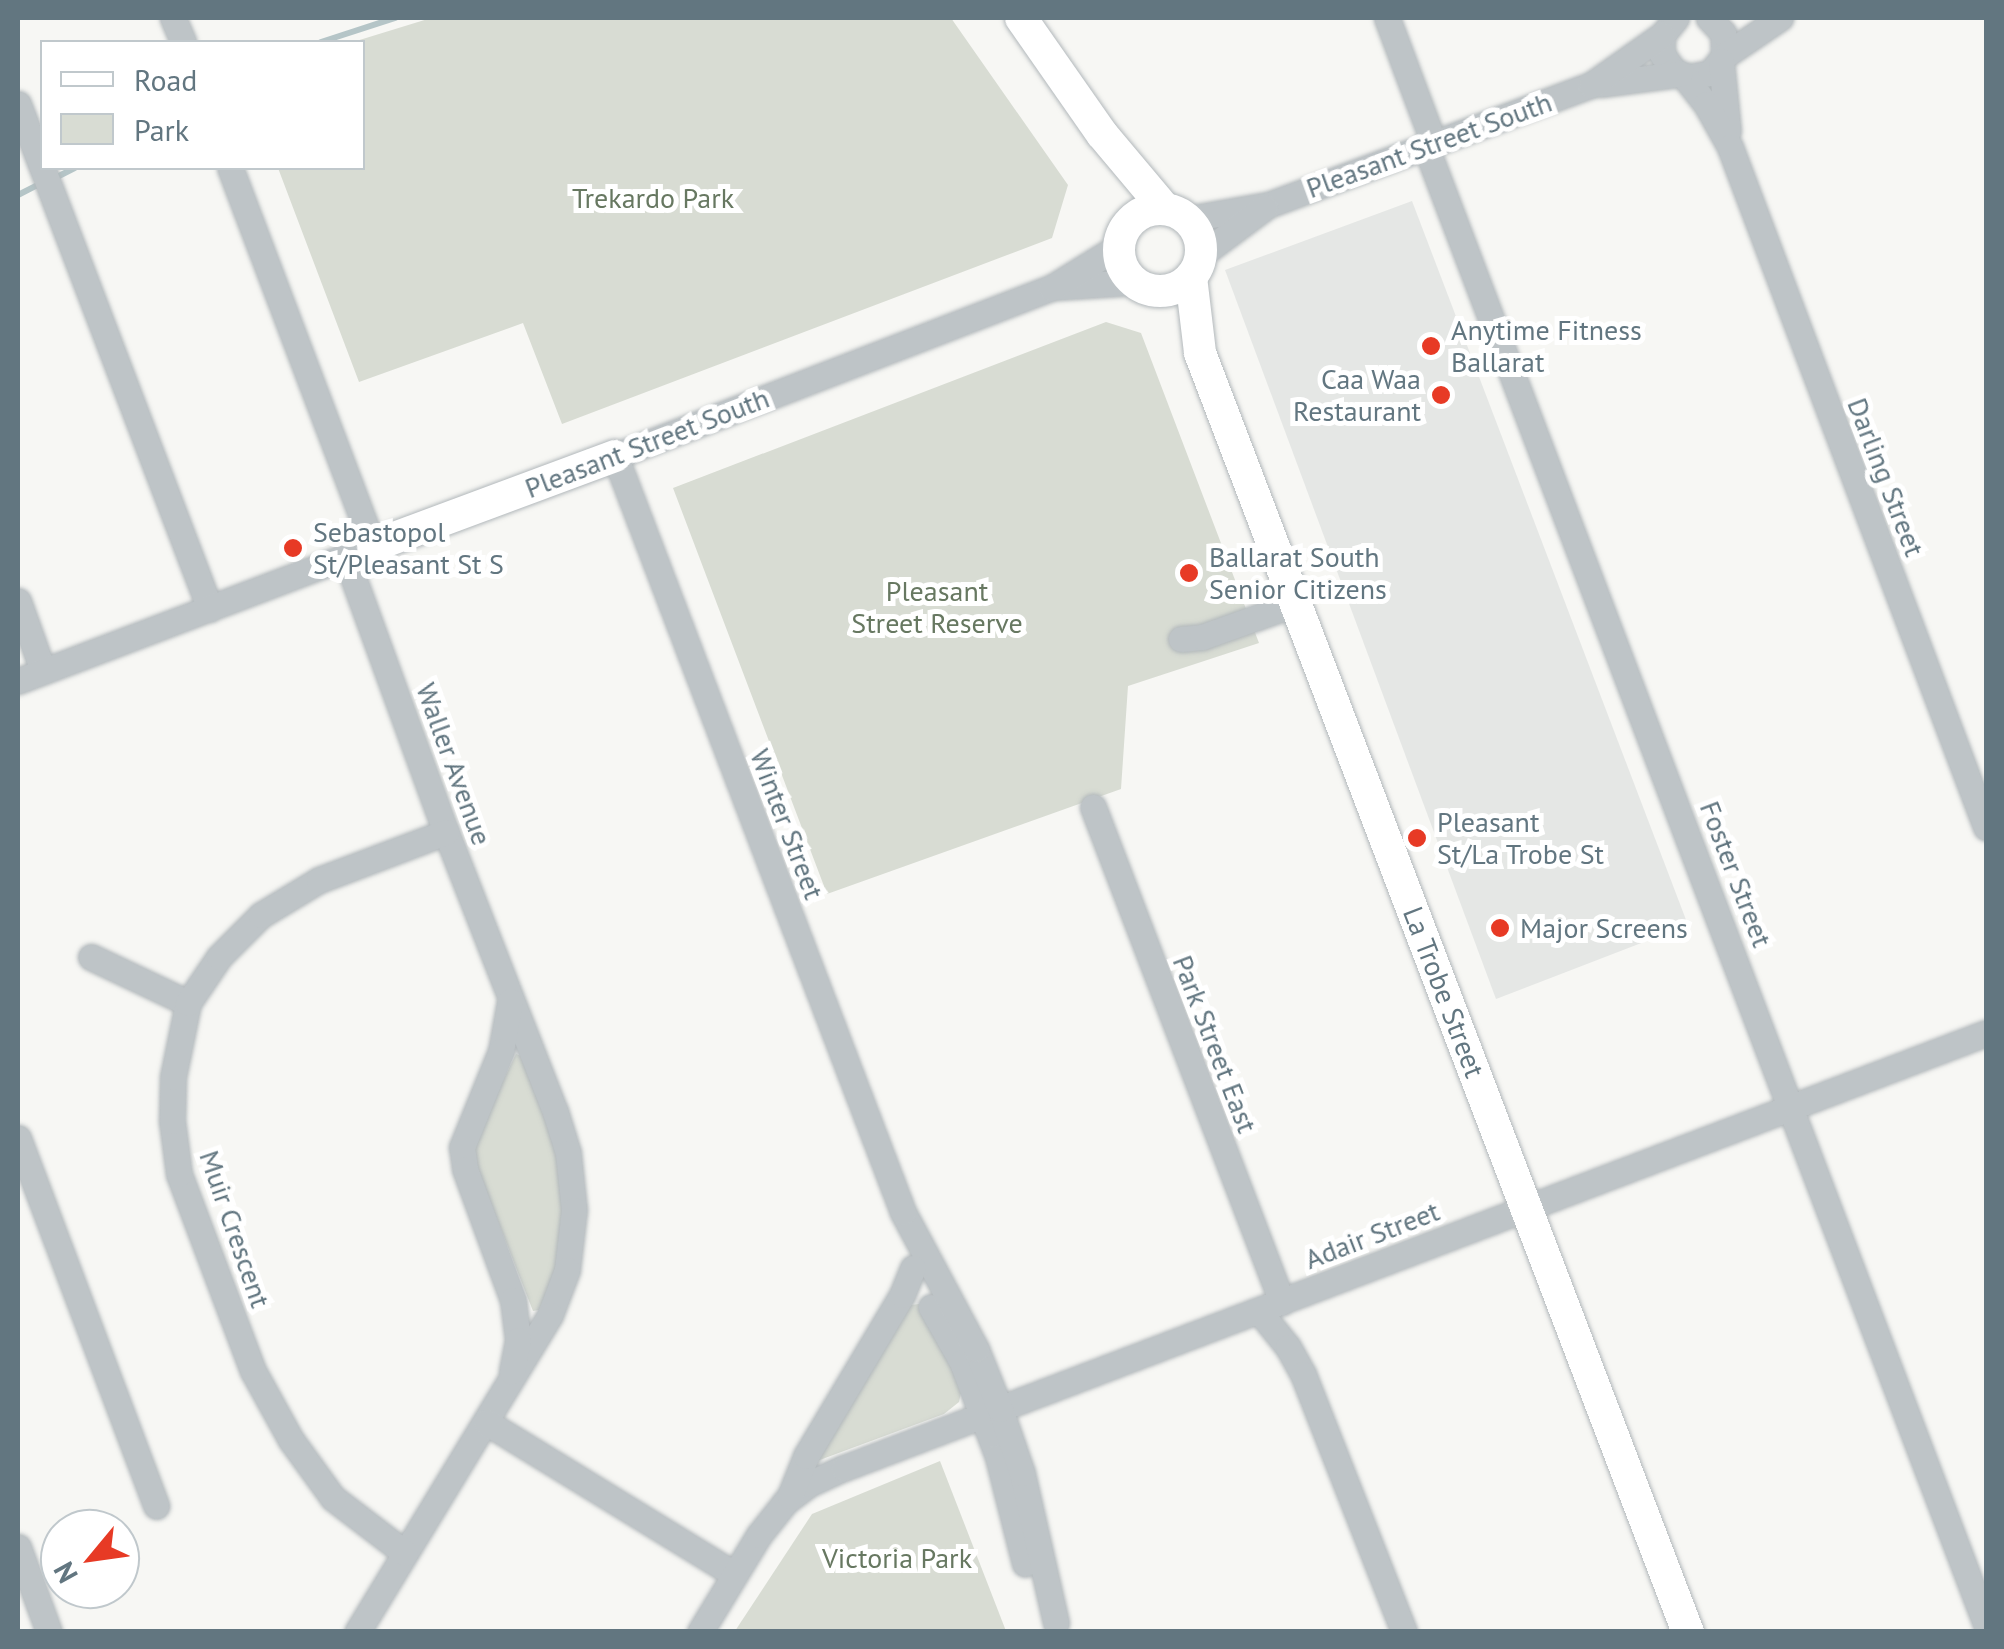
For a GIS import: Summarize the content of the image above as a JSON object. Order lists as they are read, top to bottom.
{
  "streets": {
    "main road": ["Pleasant Street South", "La Trobe Street"],
    "street": [
      "Darling Street",
      "Waller Avenue",
      "Winter Street",
      "Foster Street",
      "Park Street East",
      "Muir Crescent",
      "Adair Street"
    ]
  },
  "crossings": [
    ["Pleasant Street South", "Darling Street"],
    ["Pleasant Street South", "Waller Avenue"],
    ["Pleasant Street South", "Winter Street"],
    ["Pleasant Street South", "Foster Street"],
    ["Pleasant Street South", "La Trobe Street"],
    ["Waller Avenue", "Muir Crescent"],
    ["Winter Street", "Adair Street"],
    ["Foster Street", "Adair Street"],
    ["La Trobe Street", "Adair Street"],
    ["Park Street East", "Adair Street"]
  ],
  "parks": ["Trekardo Park", "Pleasant Street Reserve", "Victoria Park"],
  "places": [
    "Anytime Fitness Ballarat",
    "Caa Waa Restaurant",
    "Sebastopol St/Pleasant St S",
    "Ballarat South Senior Citizens",
    "Pleasant St/La Trobe St",
    "Major Screens"
  ],
  "legend": ["Road", "Park"],
  "north": "bottom left"
}
